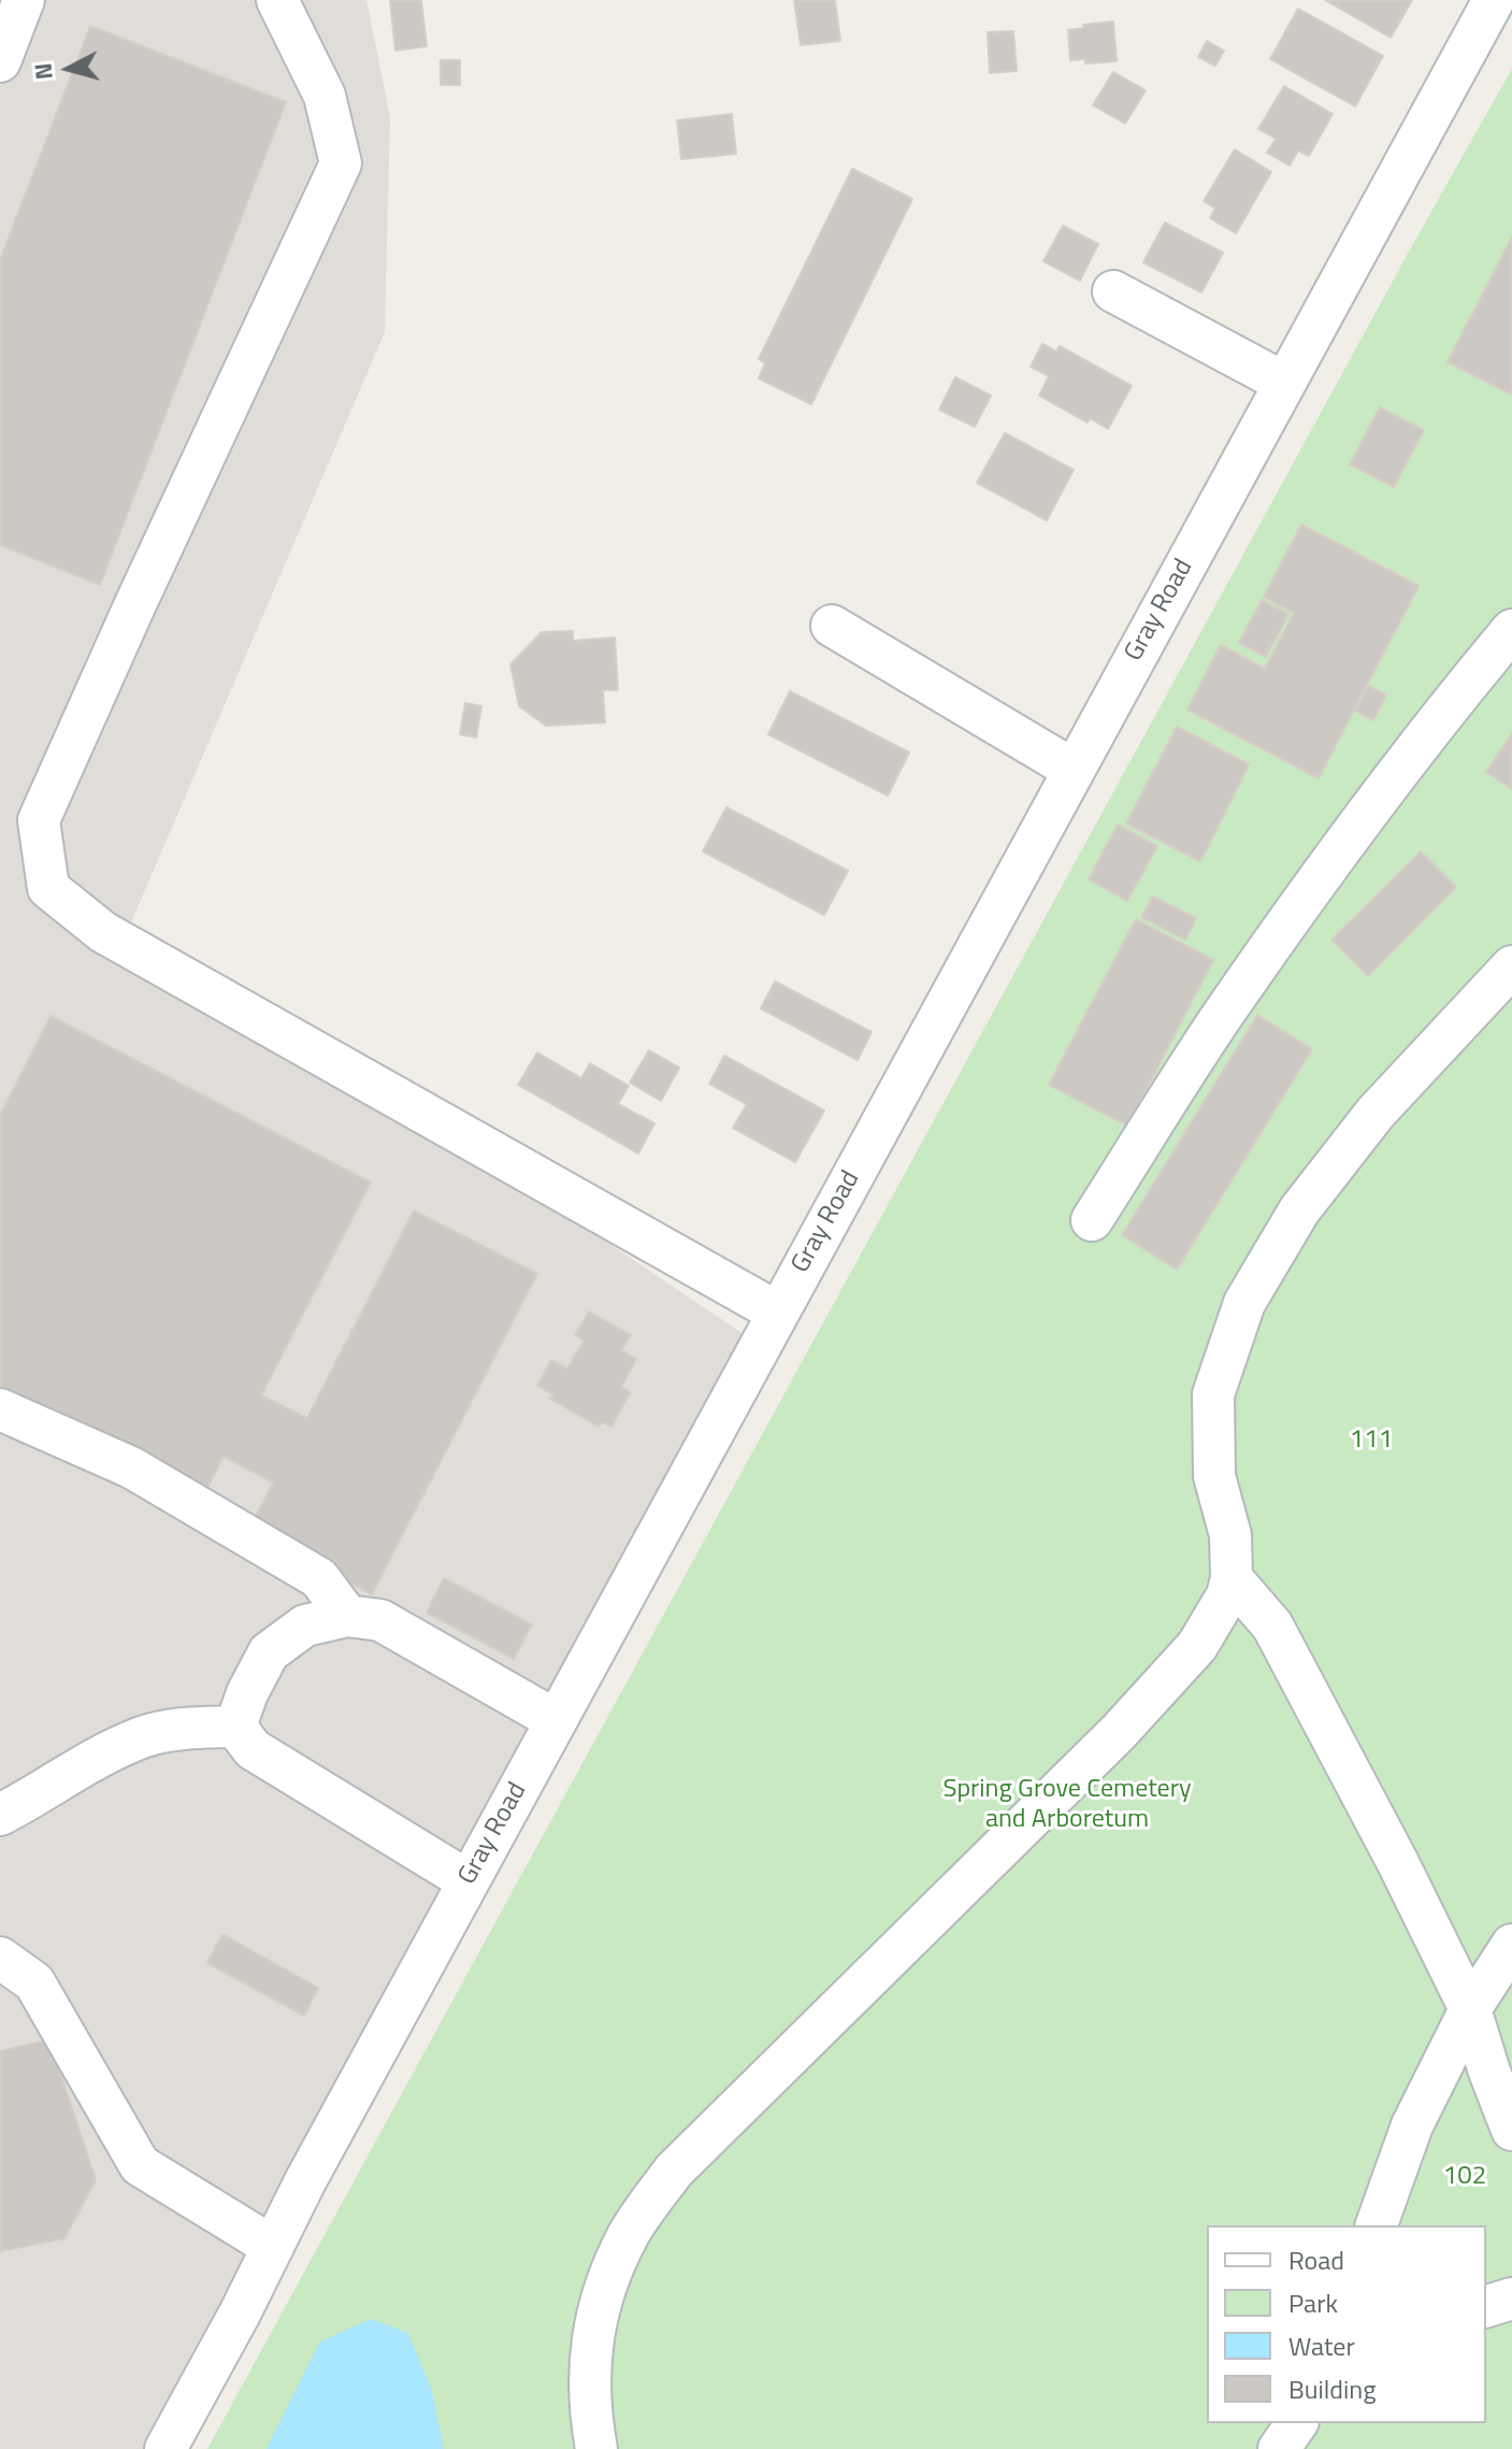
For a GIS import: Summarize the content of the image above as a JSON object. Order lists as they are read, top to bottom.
{
  "streets": {
    "street": ["Gray Road"]
  },
  "parks": ["111", "Spring Grove Cemetery and Arboretum", "102"],
  "legend": [
    "Road",
    "Park",
    "Water",
    "Building"
  ],
  "north": "left"
}
